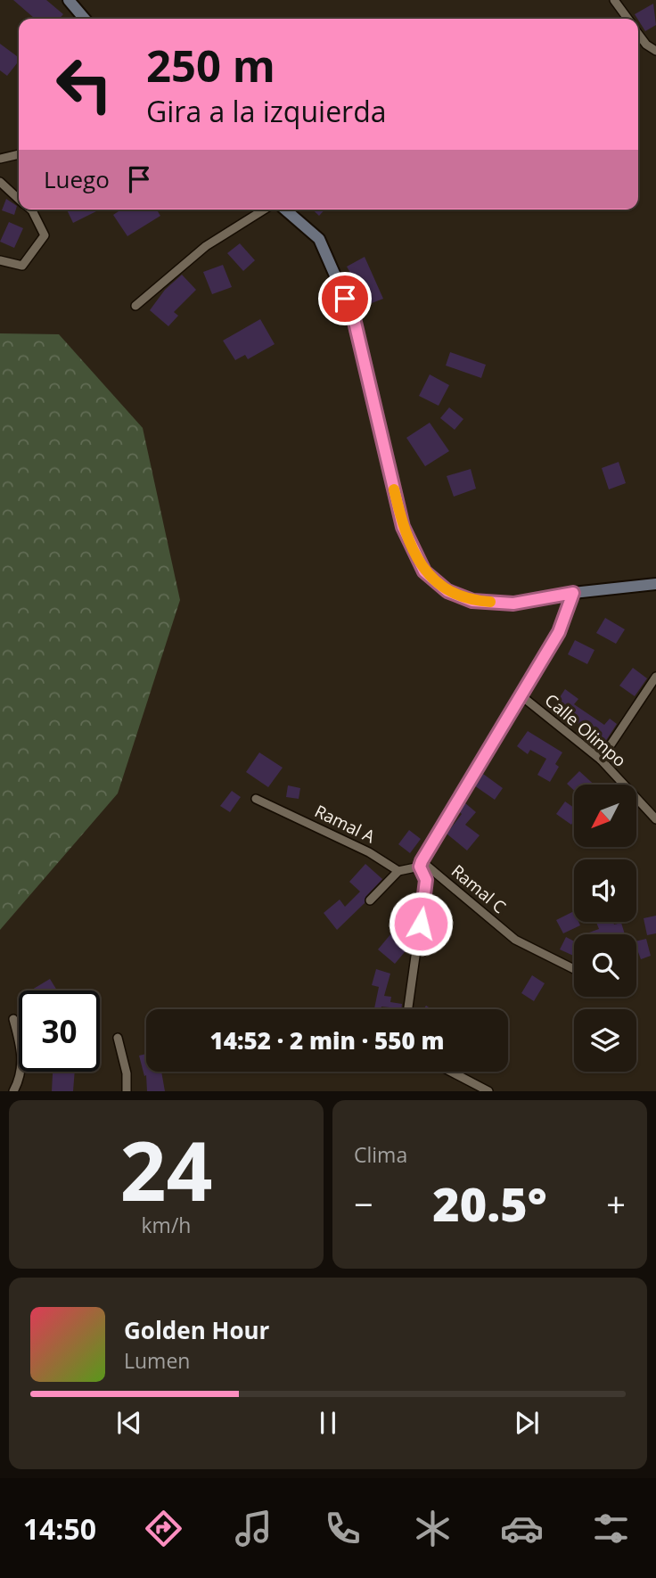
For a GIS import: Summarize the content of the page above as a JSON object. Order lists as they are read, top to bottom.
{
  "streets": {
    "street": ["Calle Olimpo", "Ramal A", "Ramal C"]
  },
  "north": "bottom left",
  "page": {
    "turn": ["250 m", "Gira a la izquierda"],
    "then": "Luego",
    "limit": "30",
    "trip": "14:52 · 2 min · 550 m",
    "tile": [
      ["24", "km/h"],
      "Clima"
    ],
    "heat": ["−", "20.5°", "+"],
    "song": ["Golden Hour", "Lumen"],
    "tabs": "14:50"
  }
}
